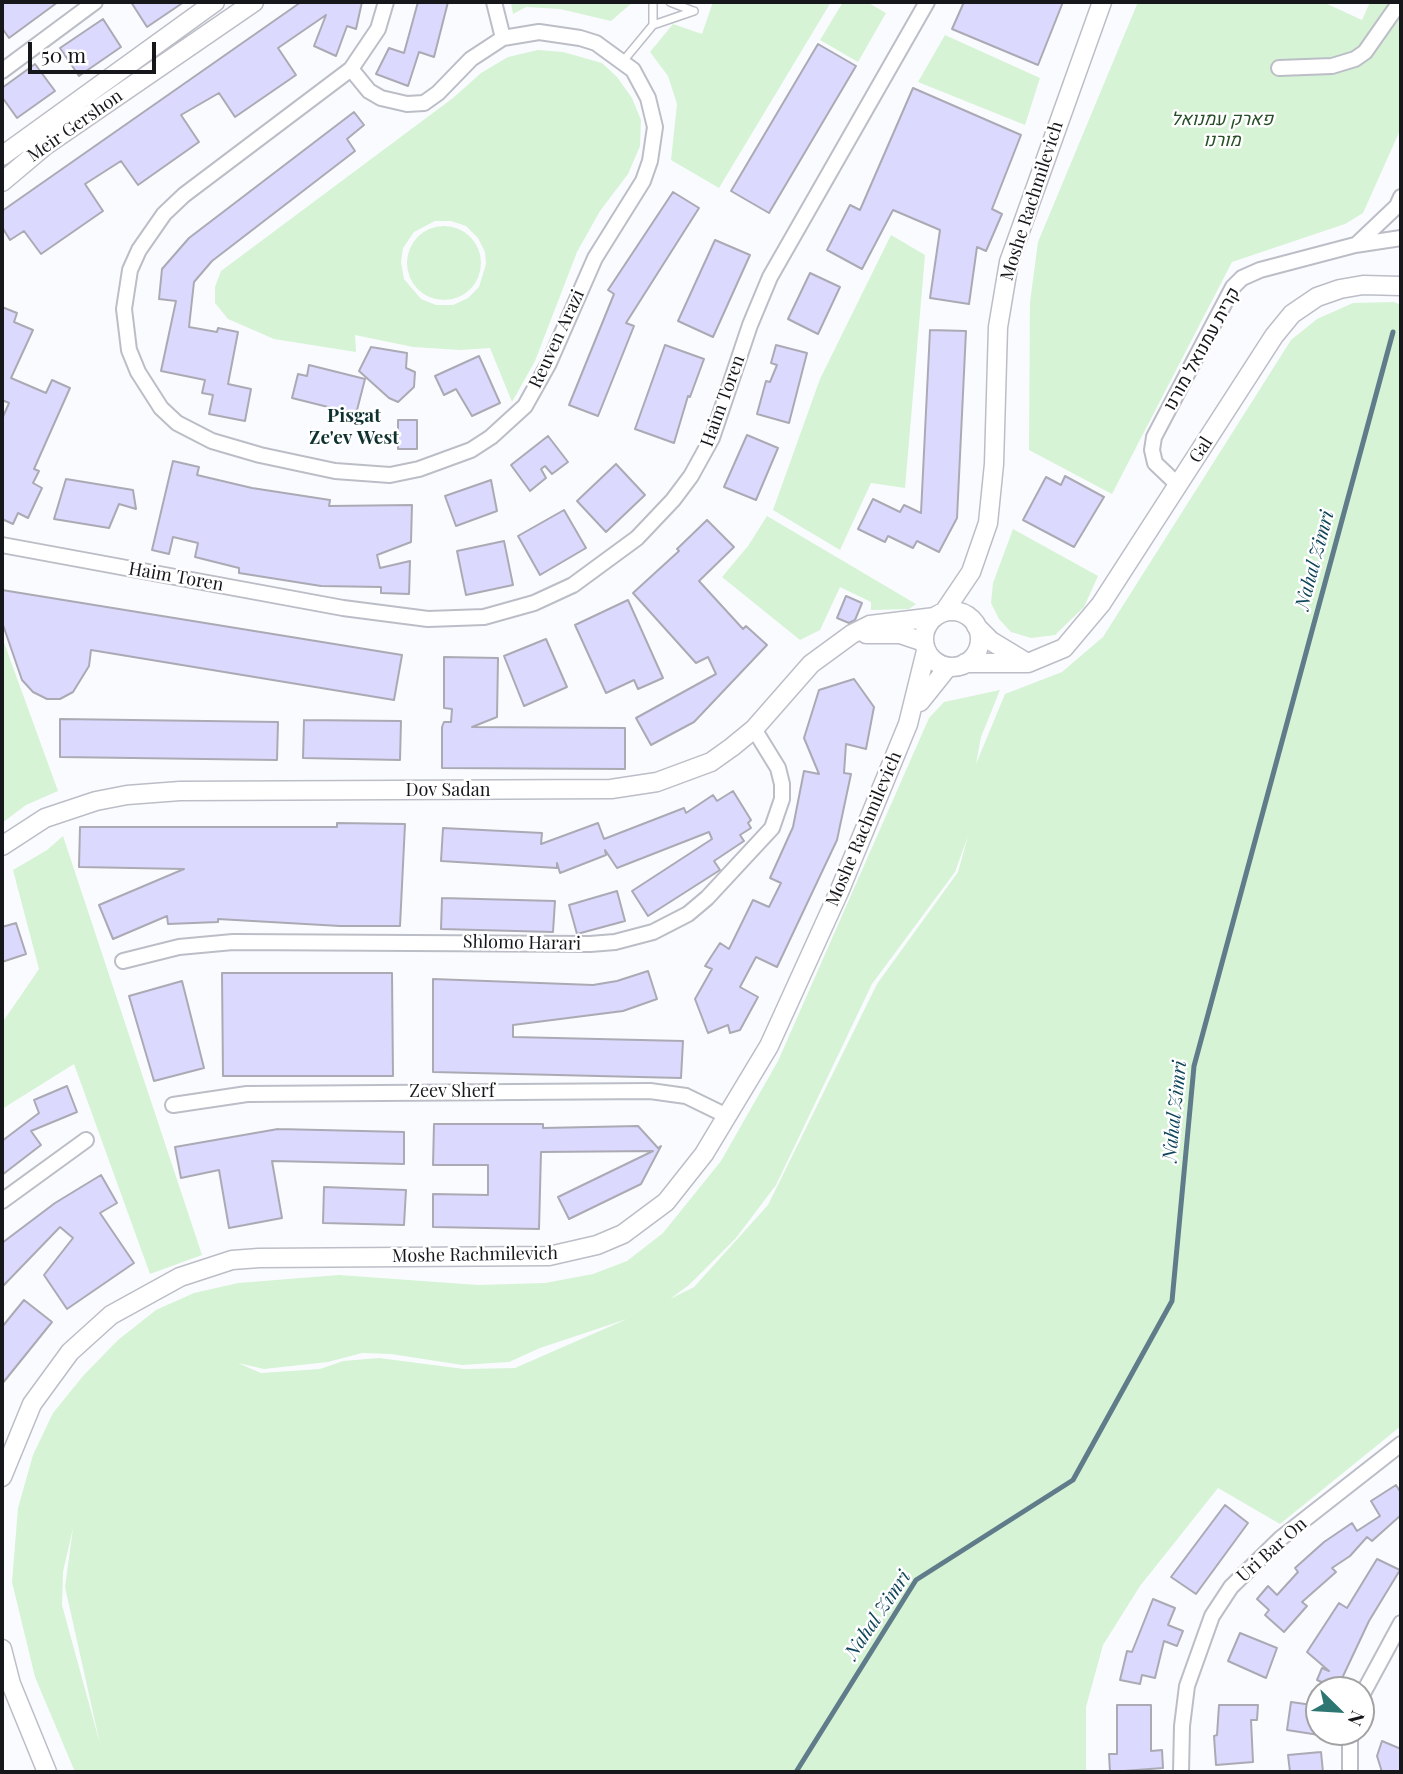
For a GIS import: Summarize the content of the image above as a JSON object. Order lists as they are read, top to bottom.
{
  "streets": {
    "street": [
      "Meir Gershon",
      "Moshe Rachmilevich",
      "Reuven Arazi",
      "קרית עמנואל מורנו",
      "Haim Toren",
      "Gal",
      "Dov Sadan",
      "Shlomo Harari",
      "Zeev Sherf",
      "Uri Bar On"
    ]
  },
  "crossings": [
    ["Moshe Rachmilevich", "Gal"],
    ["Moshe Rachmilevich", "Dov Sadan"],
    ["Moshe Rachmilevich", "Zeev Sherf"],
    ["קרית עמנואל מורנו", "Gal"],
    ["Gal", "Dov Sadan"],
    ["Dov Sadan", "Shlomo Harari"]
  ],
  "districts": ["Pisgat Ze'ev West"],
  "water": ["Nahal Zimri"],
  "parks": ["פארק עמנואל מורנו"],
  "scale_bar": "50 m",
  "north": "bottom right"
}
